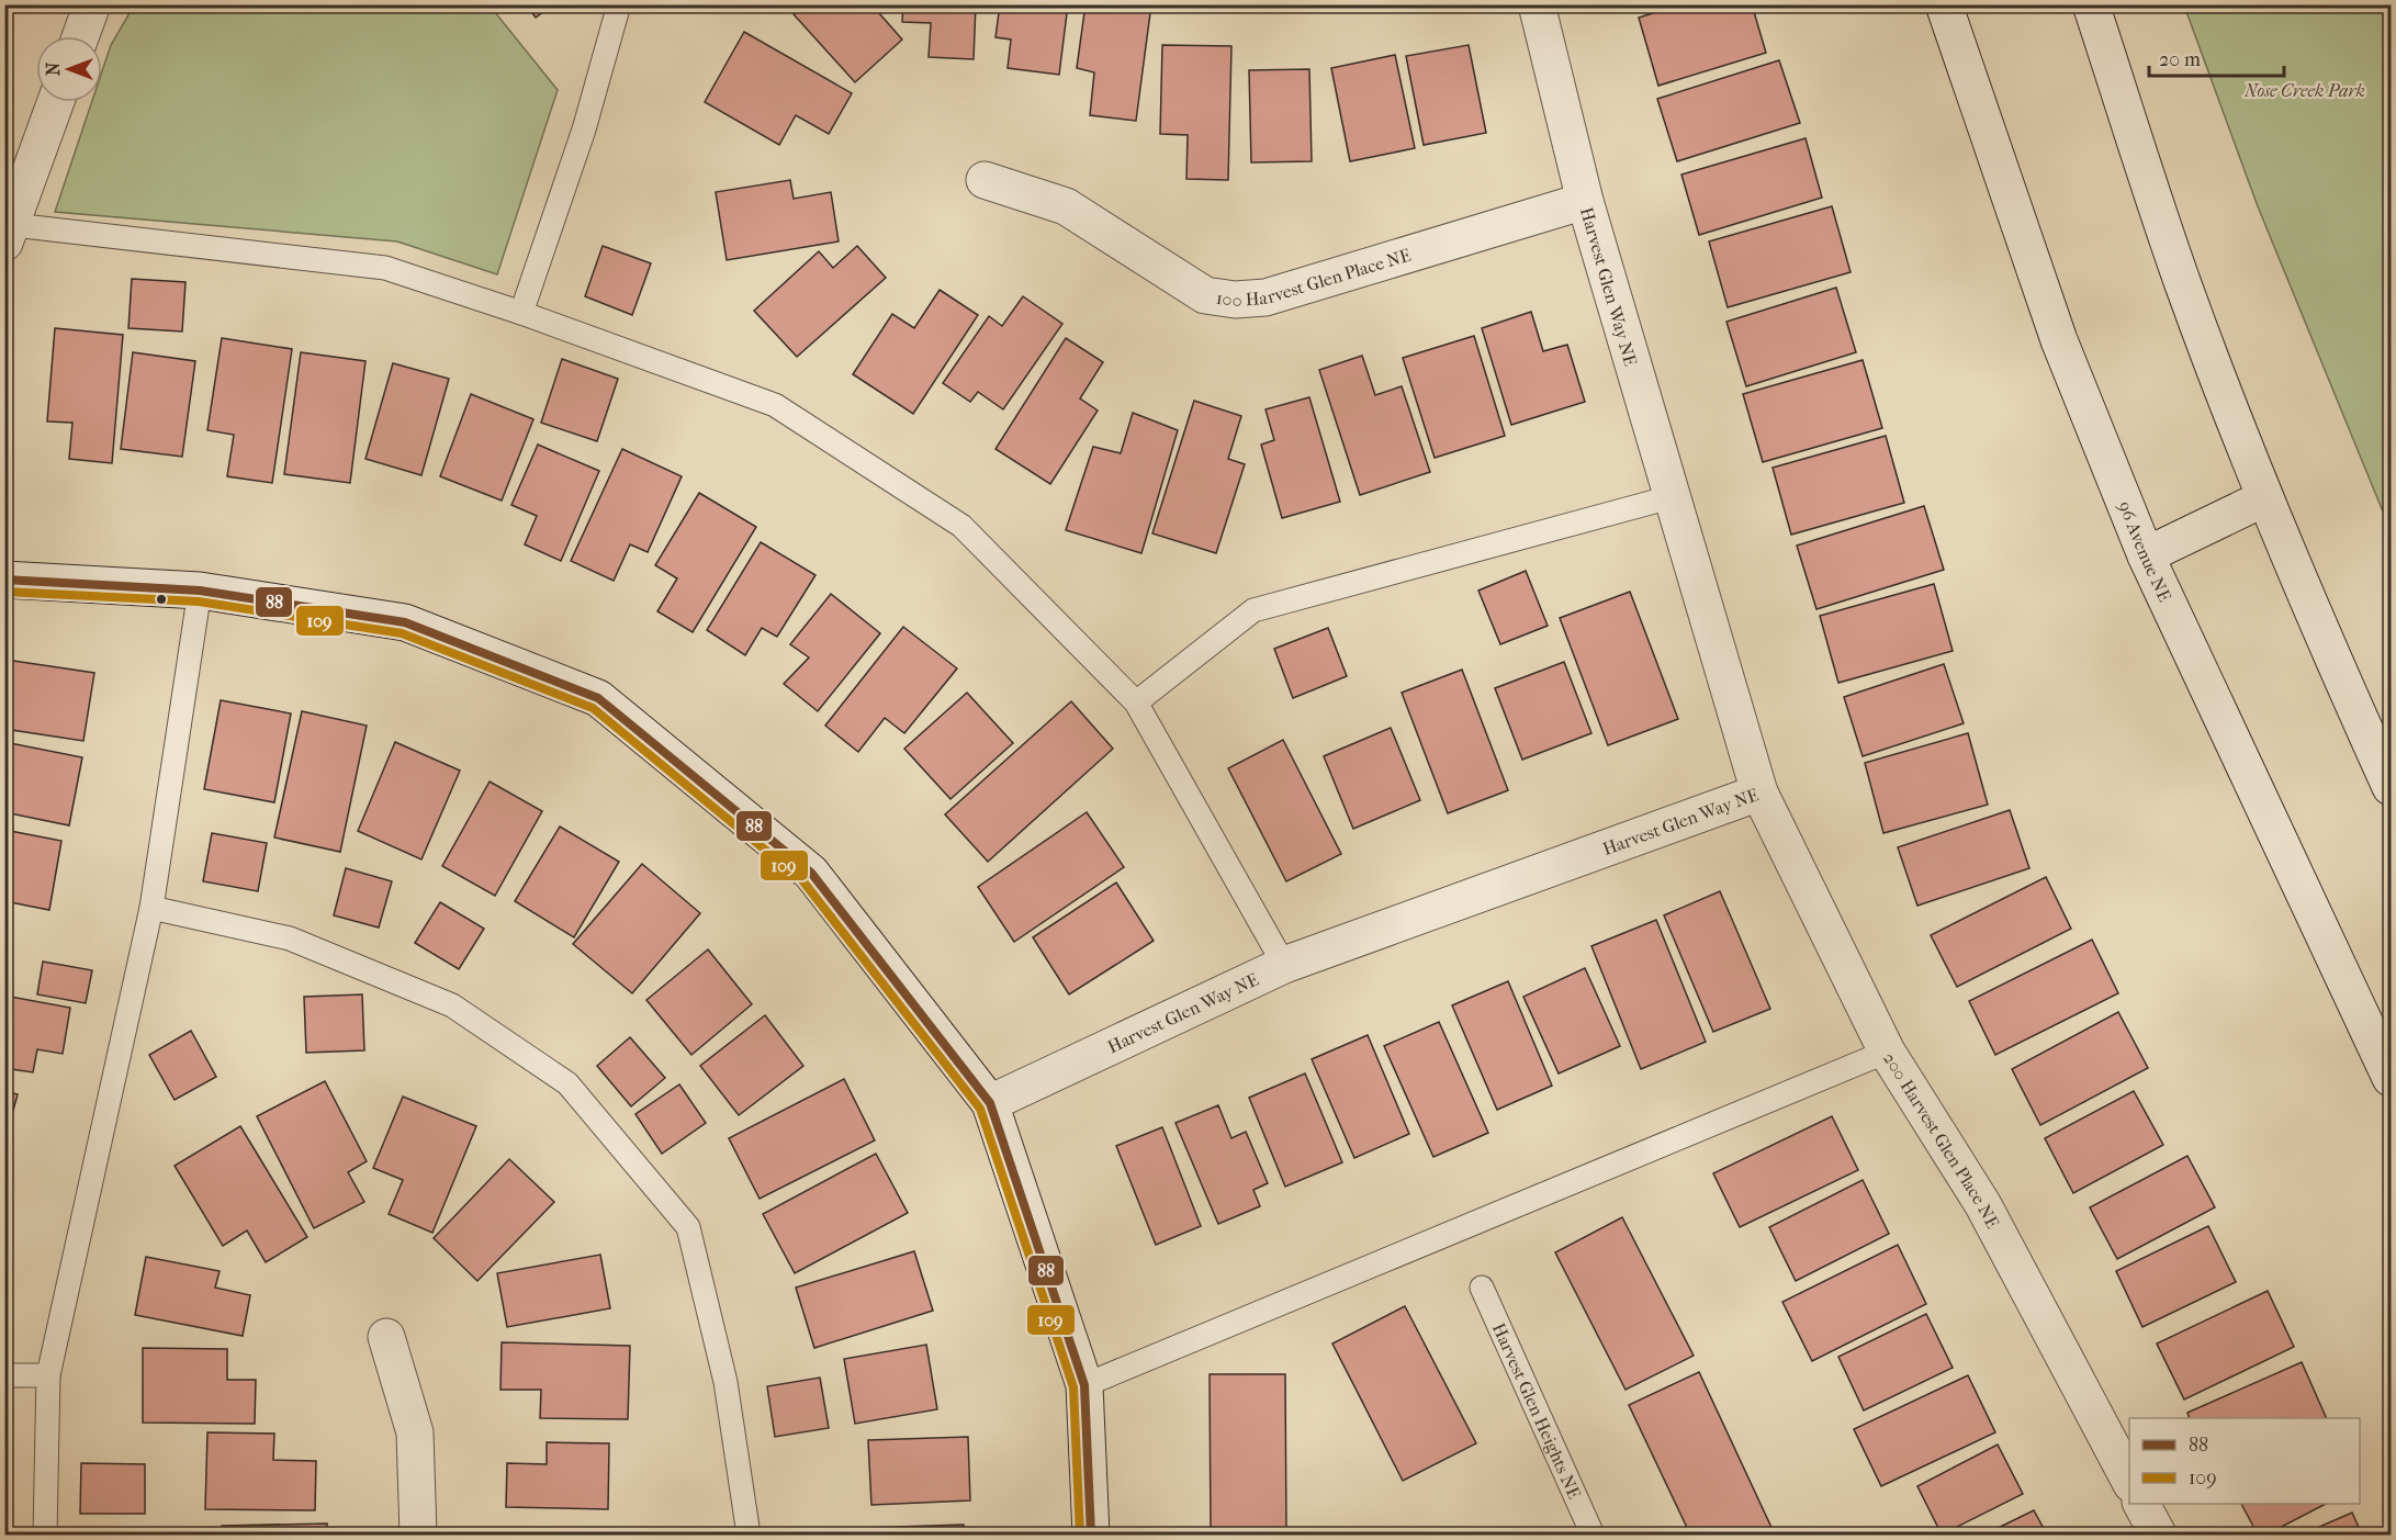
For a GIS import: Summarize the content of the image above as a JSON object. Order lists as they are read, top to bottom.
{
  "streets": {
    "street": [
      "100 Harvest Glen Place NE",
      "Harvest Glen Way NE",
      "96 Avenue NE",
      "200 Harvest Glen Place NE"
    ],
    "lane": ["Harvest Glen Heights NE"]
  },
  "crossings": [
    ["100 Harvest Glen Place NE", "Harvest Glen Way NE"],
    ["Harvest Glen Way NE", "200 Harvest Glen Place NE"]
  ],
  "parks": ["Nose Creek Park"],
  "lines": ["transit line 88", "transit line 109"],
  "legend": ["88", "109"],
  "scale_bar": "20 m",
  "north": "left"
}
